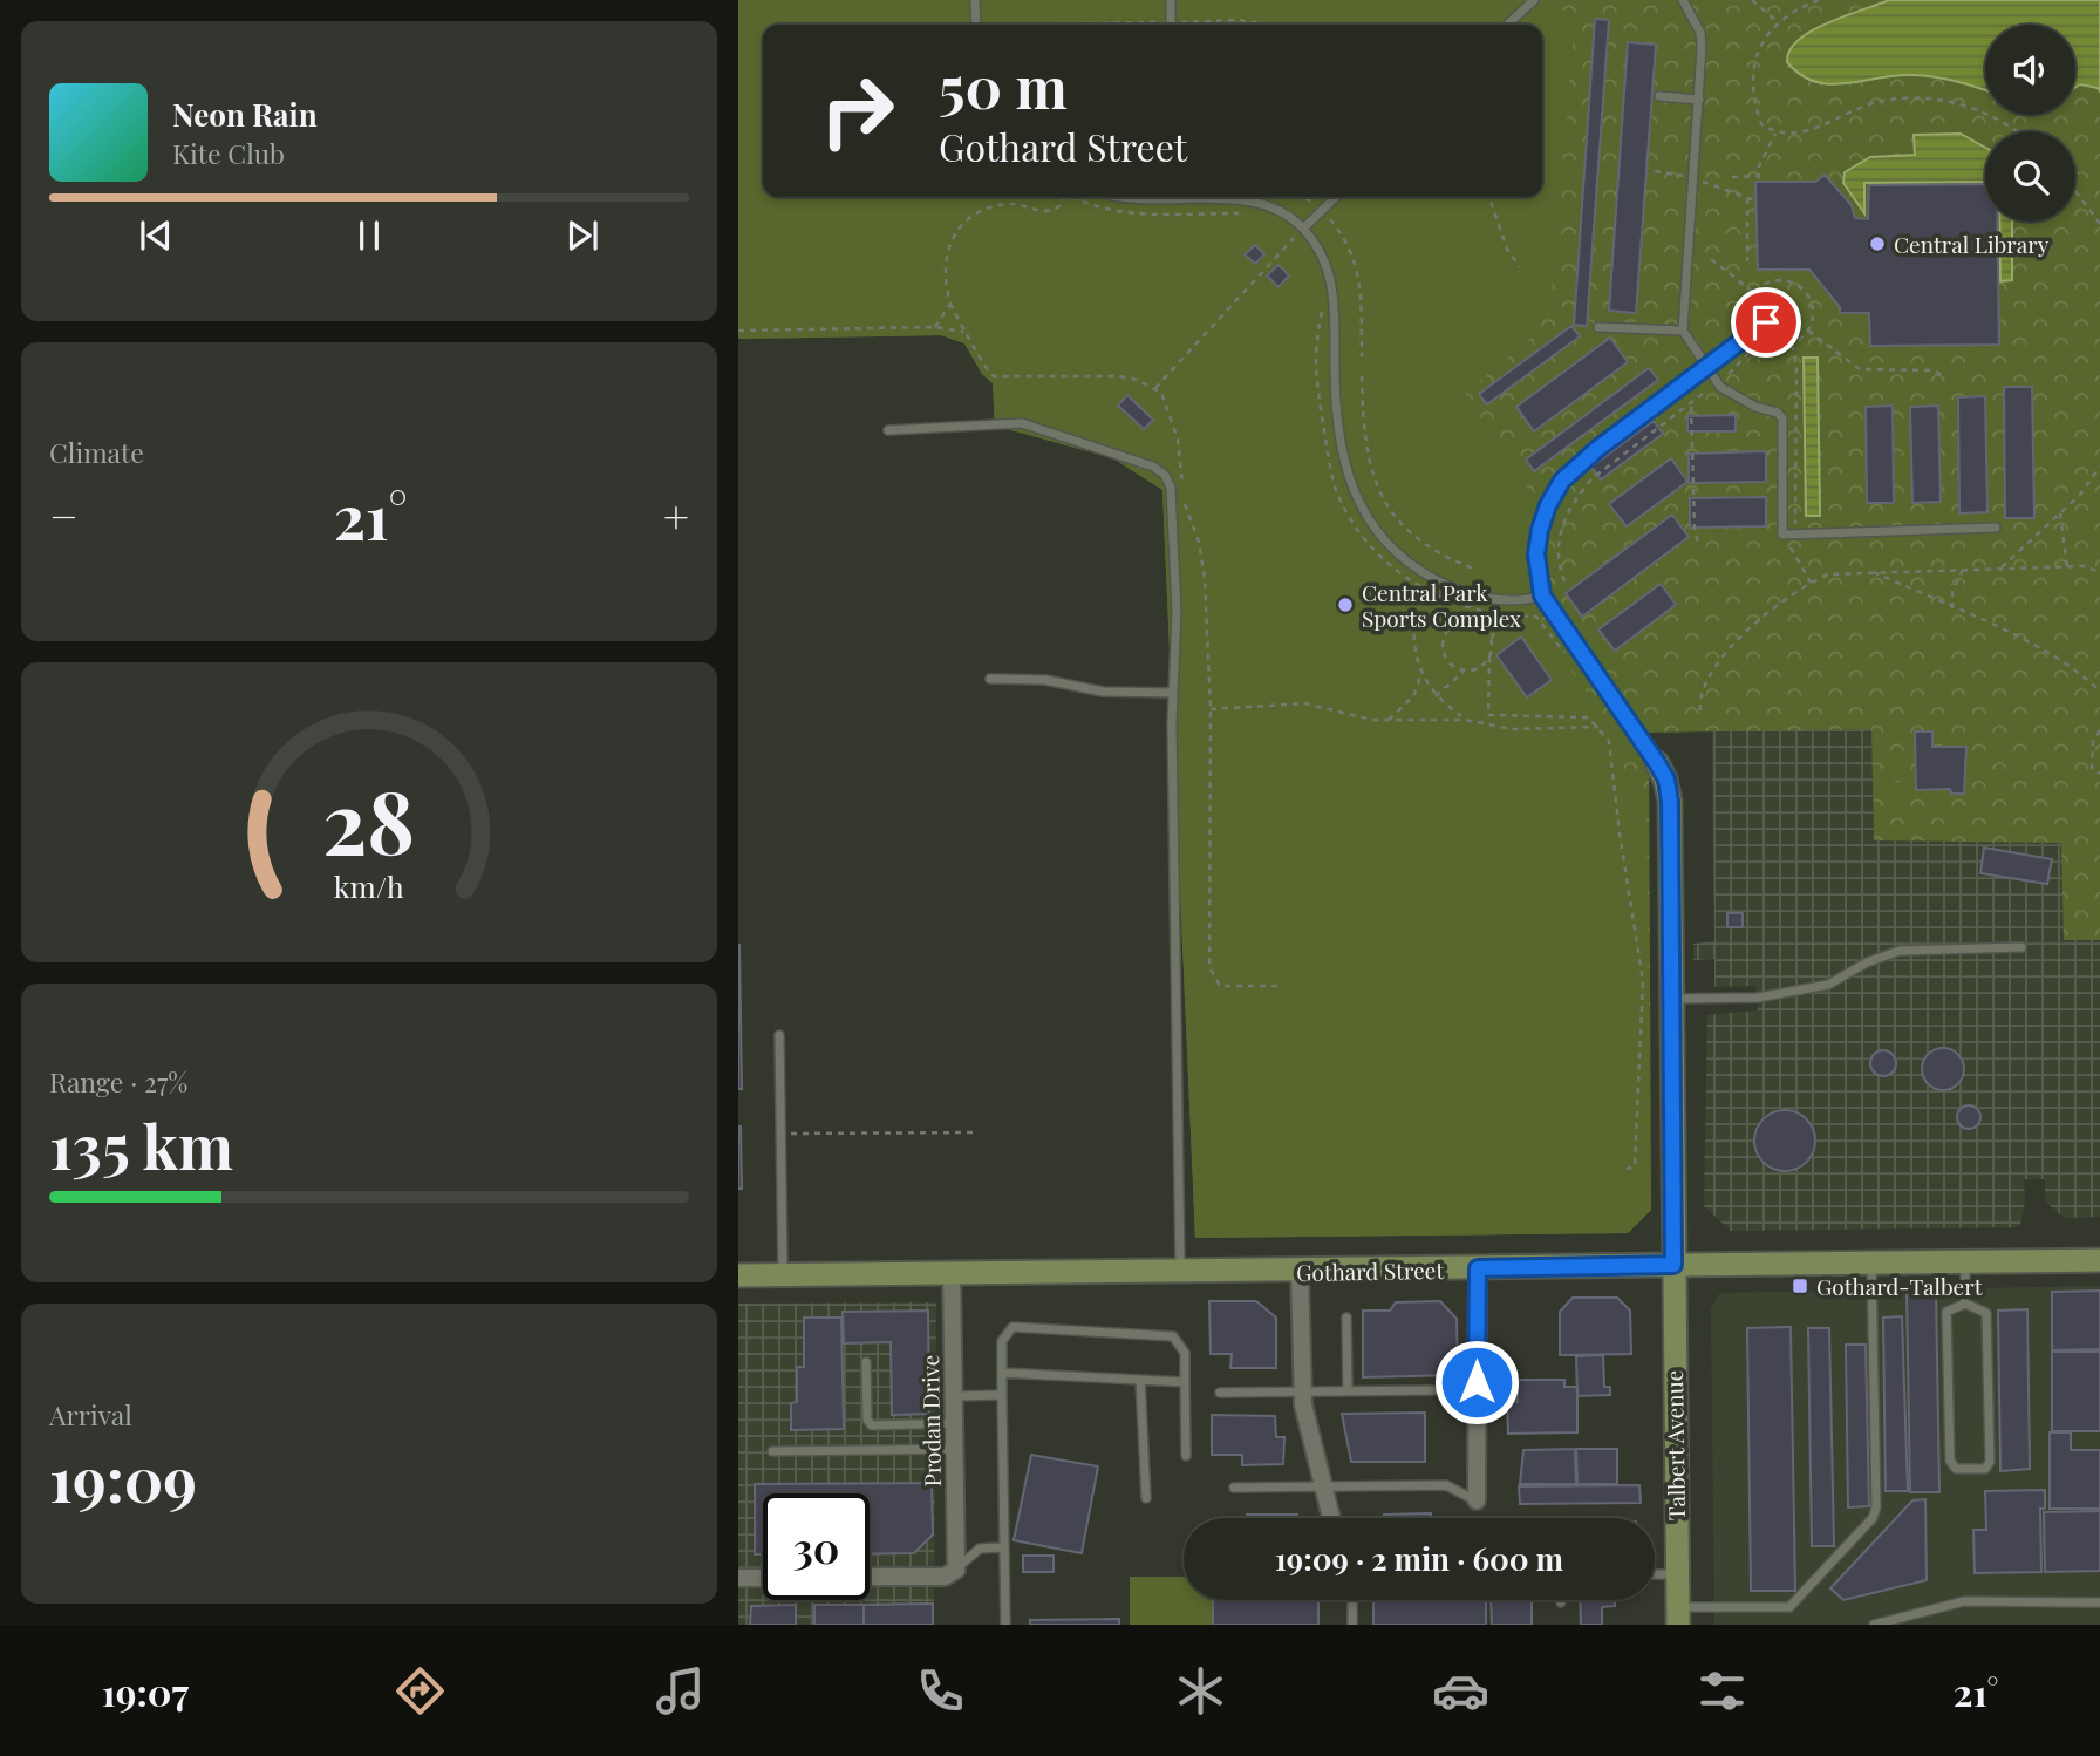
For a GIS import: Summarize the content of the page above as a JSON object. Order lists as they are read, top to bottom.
{
  "streets": {
    "street": ["Gothard Street", "Prodan Drive", "Talbert Avenue"]
  },
  "crossings": [
    ["Gothard Street", "Prodan Drive"],
    ["Gothard Street", "Talbert Avenue"]
  ],
  "places": {
    "other": ["Central Library", "Central Park Sports Complex"],
    "transit": ["Gothard-Talbert"]
  },
  "page": {
    "turn": ["50 m", "Gothard Street"],
    "song": ["Neon Rain", "Kite Club"],
    "tile": [
      "Climate",
      ["Range · 27%", "135 km"],
      ["Arrival", "19:09"]
    ],
    "heat": ["−", "21°", "+"],
    "limit": "30",
    "trip": "19:09 · 2 min · 600 m",
    "tabs": ["19:07", "21°"],
    "gauge": ["28", "km/h"]
  }
}
